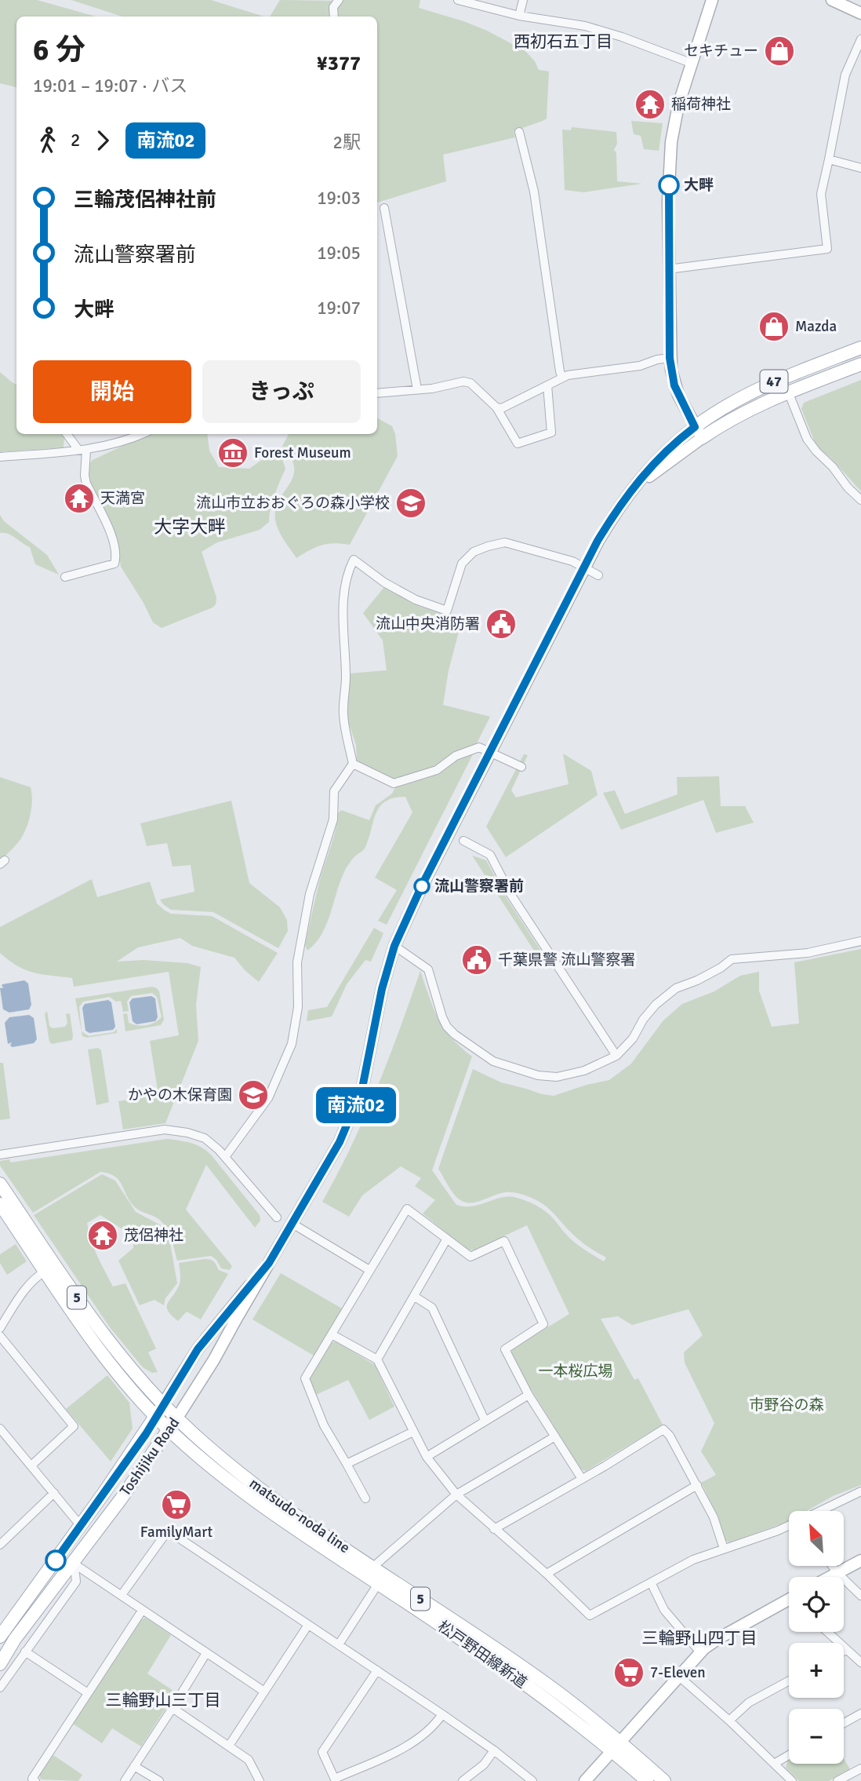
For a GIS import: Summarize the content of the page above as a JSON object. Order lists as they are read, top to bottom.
{
  "streets": {
    "main road": [
      "47",
      "5",
      "Toshijiku Road",
      "matsudo-noda line",
      "松戸野田線新道"
    ]
  },
  "crossings": [
    ["Toshijiku Road", "matsudo-noda line"],
    ["Toshijiku Road", "松戸野田線新道"],
    ["matsudo-noda line", "松戸野田線新道"]
  ],
  "districts": [
    "西初石五丁目",
    "大字大畔",
    "三輪野山四丁目",
    "三輪野山三丁目"
  ],
  "parks": ["一本桜広場", "市野谷の森"],
  "places": {
    "shop": ["セキチュー", "Mazda"],
    "temple": ["稲荷神社", "天満宮", "茂侶神社"],
    "other": ["大畔", "流山警察署前"],
    "museum": ["Forest Museum"],
    "school or university": ["流山市立おおぐろの森小学校", "かやの木保育園"],
    "public building": ["流山中央消防署", "千葉県警 流山警察署"],
    "supermarket": ["FamilyMart", "7-Eleven"]
  },
  "lines": ["bus line 南流02"],
  "north": "top left",
  "page": {
    "on_map": "南流02",
    "heading": ["6 分", "19:01 – 19:07 · バス", "¥377"],
    "legs": ["2", "南流02", "2駅"],
    "list": [
      {
        "name": "三輪茂侶神社前",
        "value": "19:03"
      },
      {
        "name": "流山警察署前",
        "value": "19:05"
      },
      {
        "name": "大畔",
        "value": "19:07"
      }
    ],
    "buttons": ["開始", "きっぷ"],
    "map_buttons": ["+", "−"]
  }
}
